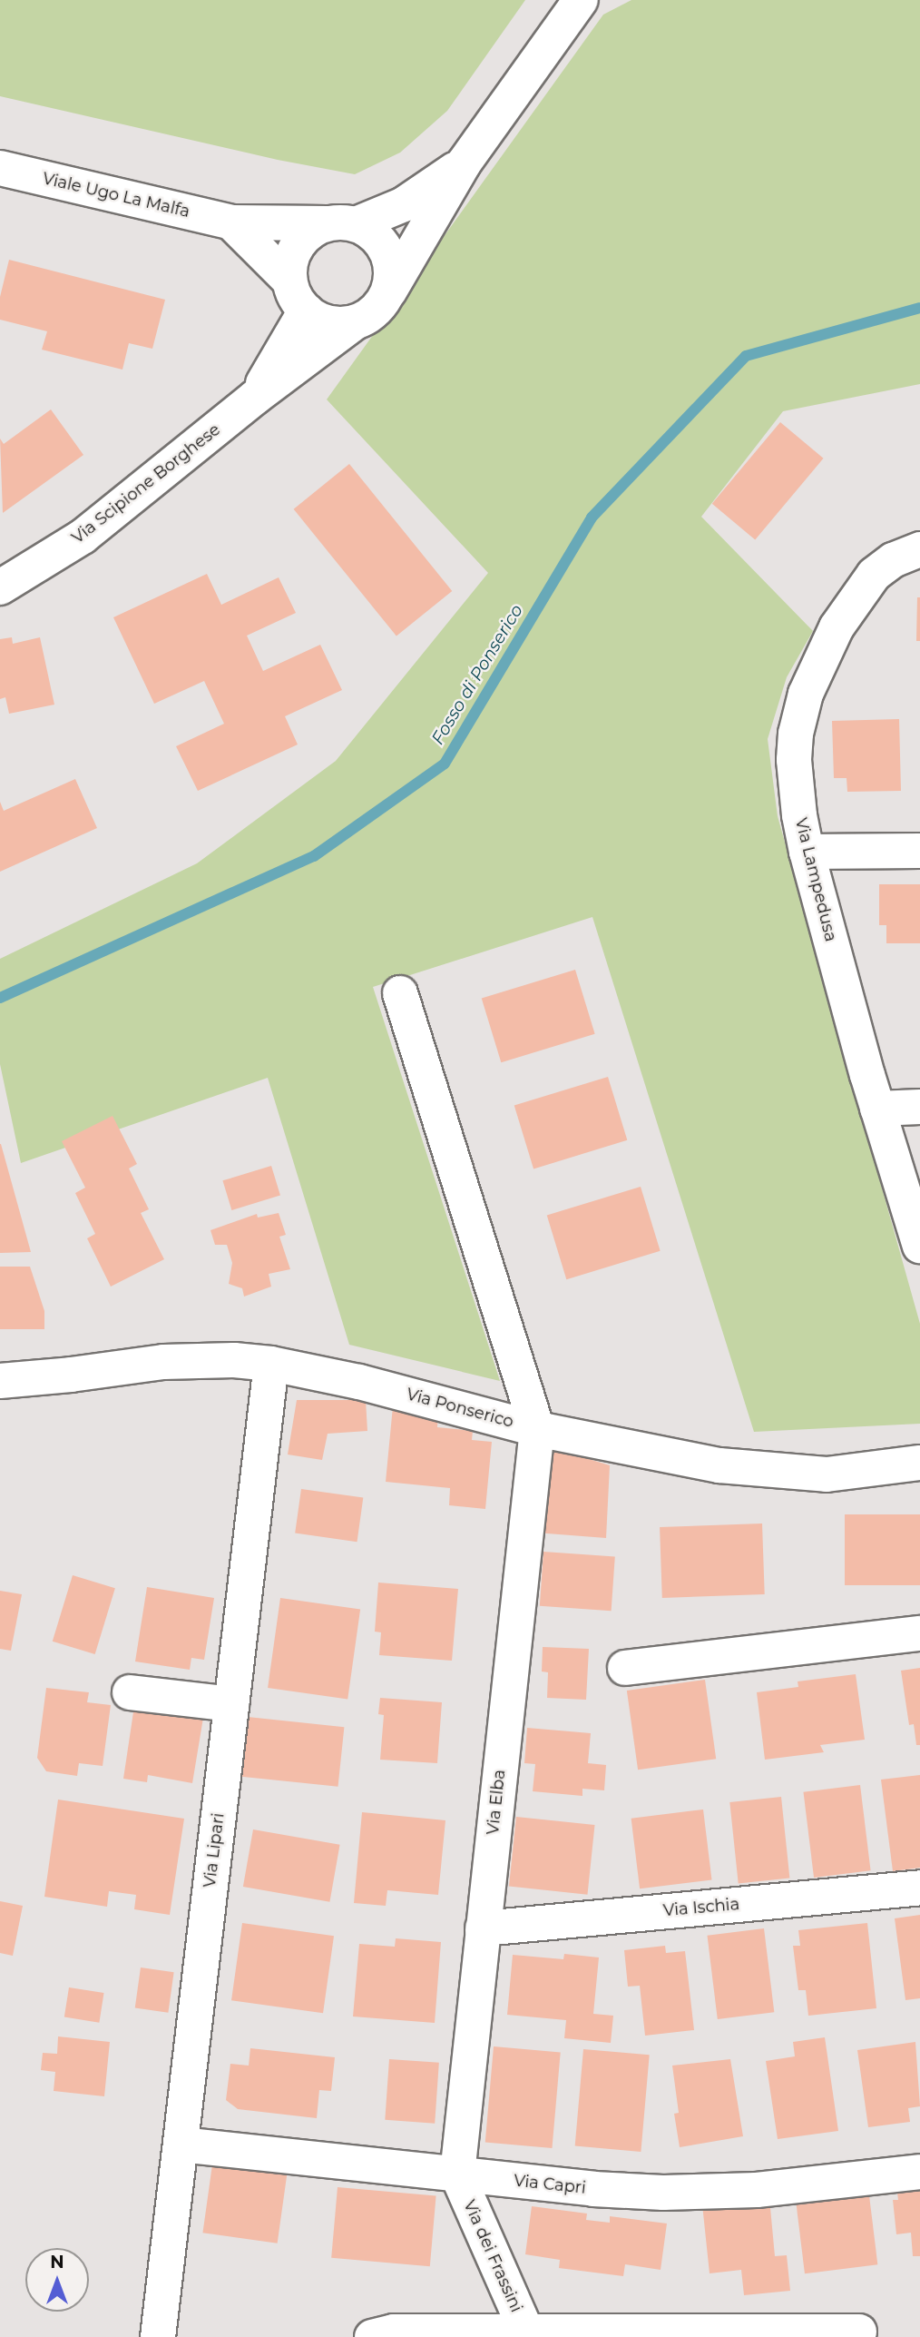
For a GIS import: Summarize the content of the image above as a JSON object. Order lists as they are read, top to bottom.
{
  "streets": {
    "street": [
      "Viale Ugo La Malfa",
      "Via Scipione Borghese",
      "Via Lampedusa",
      "Via Ponserico",
      "Via Elba",
      "Via Lipari",
      "Via Ischia",
      "Via Capri",
      "Via dei Frassini"
    ]
  },
  "crossings": [
    ["Viale Ugo La Malfa", "Via Scipione Borghese"],
    ["Via Ponserico", "Via Elba"],
    ["Via Ponserico", "Via Lipari"],
    ["Via Elba", "Via Ischia"],
    ["Via Elba", "Via Capri"],
    ["Via Elba", "Via dei Frassini"],
    ["Via Lipari", "Via Capri"],
    ["Via Capri", "Via dei Frassini"]
  ],
  "water": ["Fosso di Ponserico"],
  "north": "top"
}
